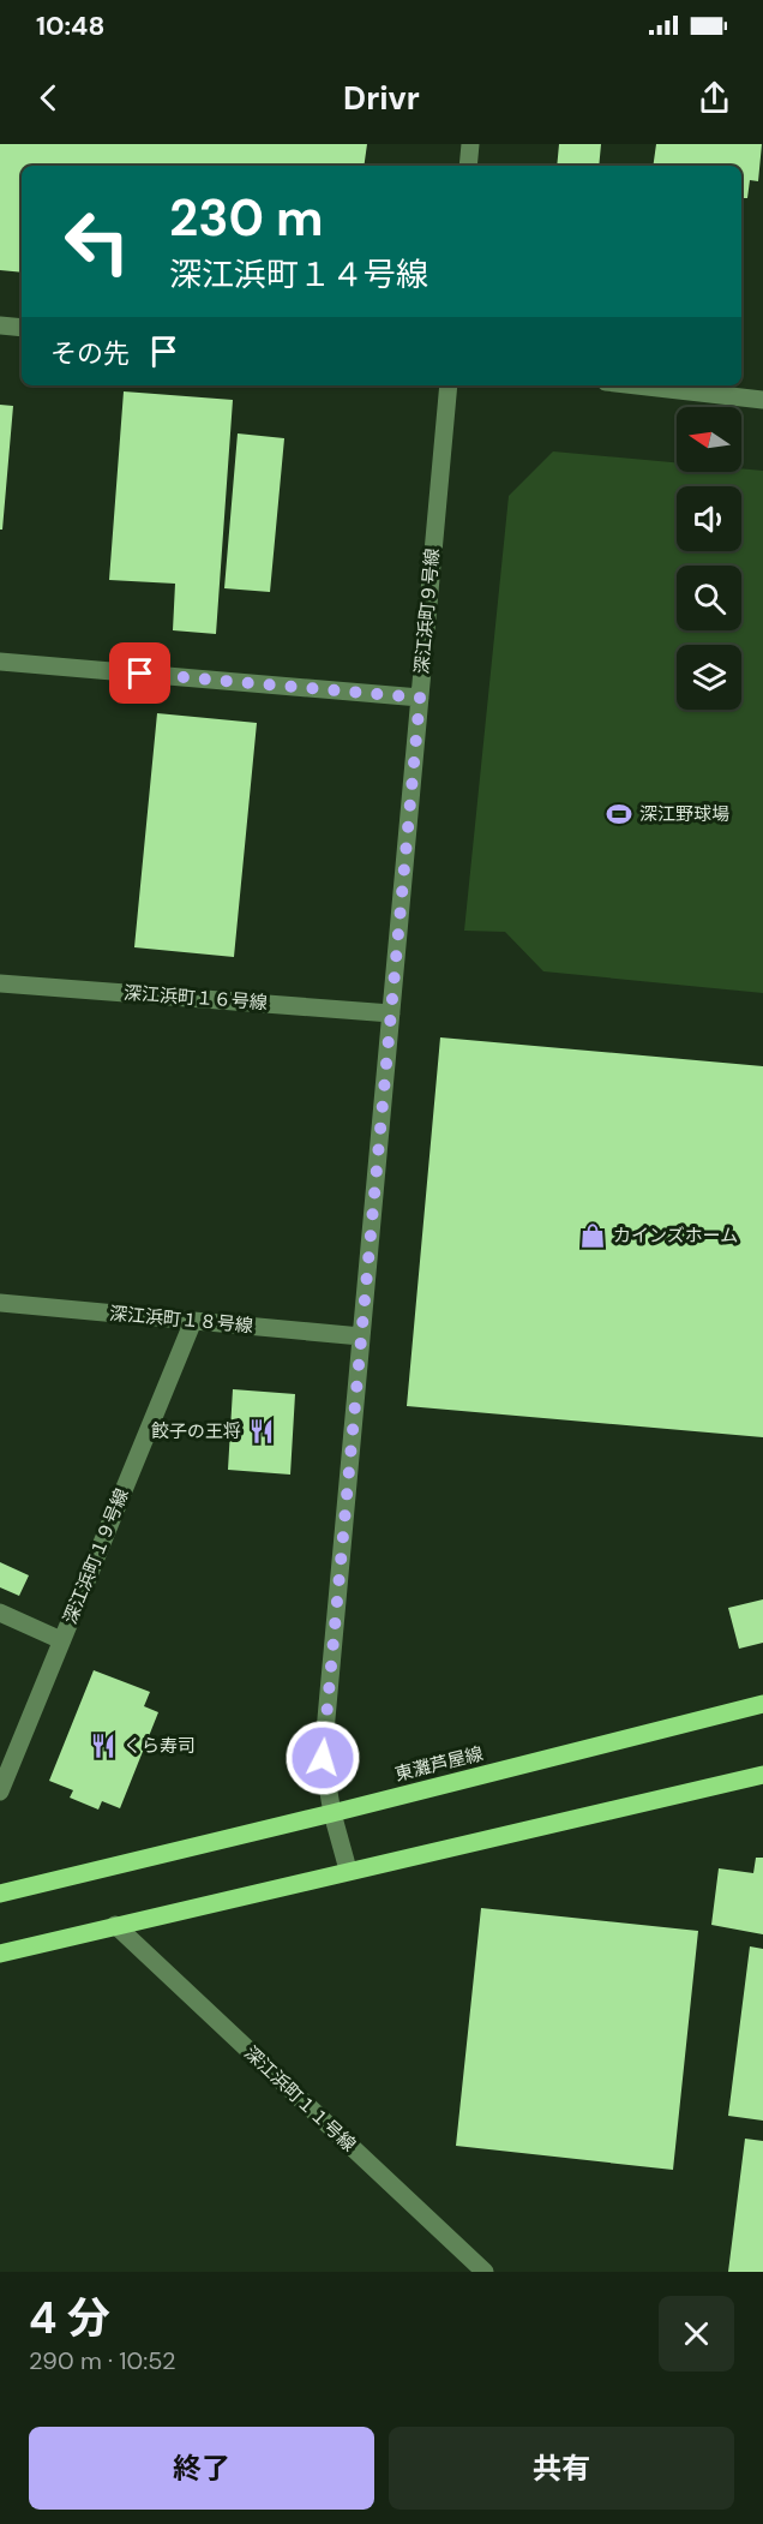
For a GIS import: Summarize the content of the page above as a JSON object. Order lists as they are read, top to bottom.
{
  "streets": {
    "main road": ["東灘芦屋線"],
    "street": [
      "深江浜町９号線",
      "深江浜町１６号線",
      "深江浜町１８号線",
      "深江浜町１９号線",
      "深江浜町１１号線"
    ]
  },
  "crossings": [
    ["深江浜町９号線", "深江浜町１６号線"],
    ["深江浜町９号線", "深江浜町１８号線"],
    ["深江浜町９号線", "東灘芦屋線"],
    ["深江浜町１８号線", "深江浜町１９号線"]
  ],
  "places": {
    "sports": ["深江野球場"],
    "shop": ["カインズホーム"],
    "restaurant": ["餃子の王将", "くら寿司"]
  },
  "north": "left",
  "page": {
    "status": "10:48",
    "header": "Drivr",
    "turn": ["230 m", "深江浜町１４号線"],
    "then": "その先",
    "heading": ["4 分", "290 m · 10:52"],
    "buttons": ["終了", "共有"]
  }
}
